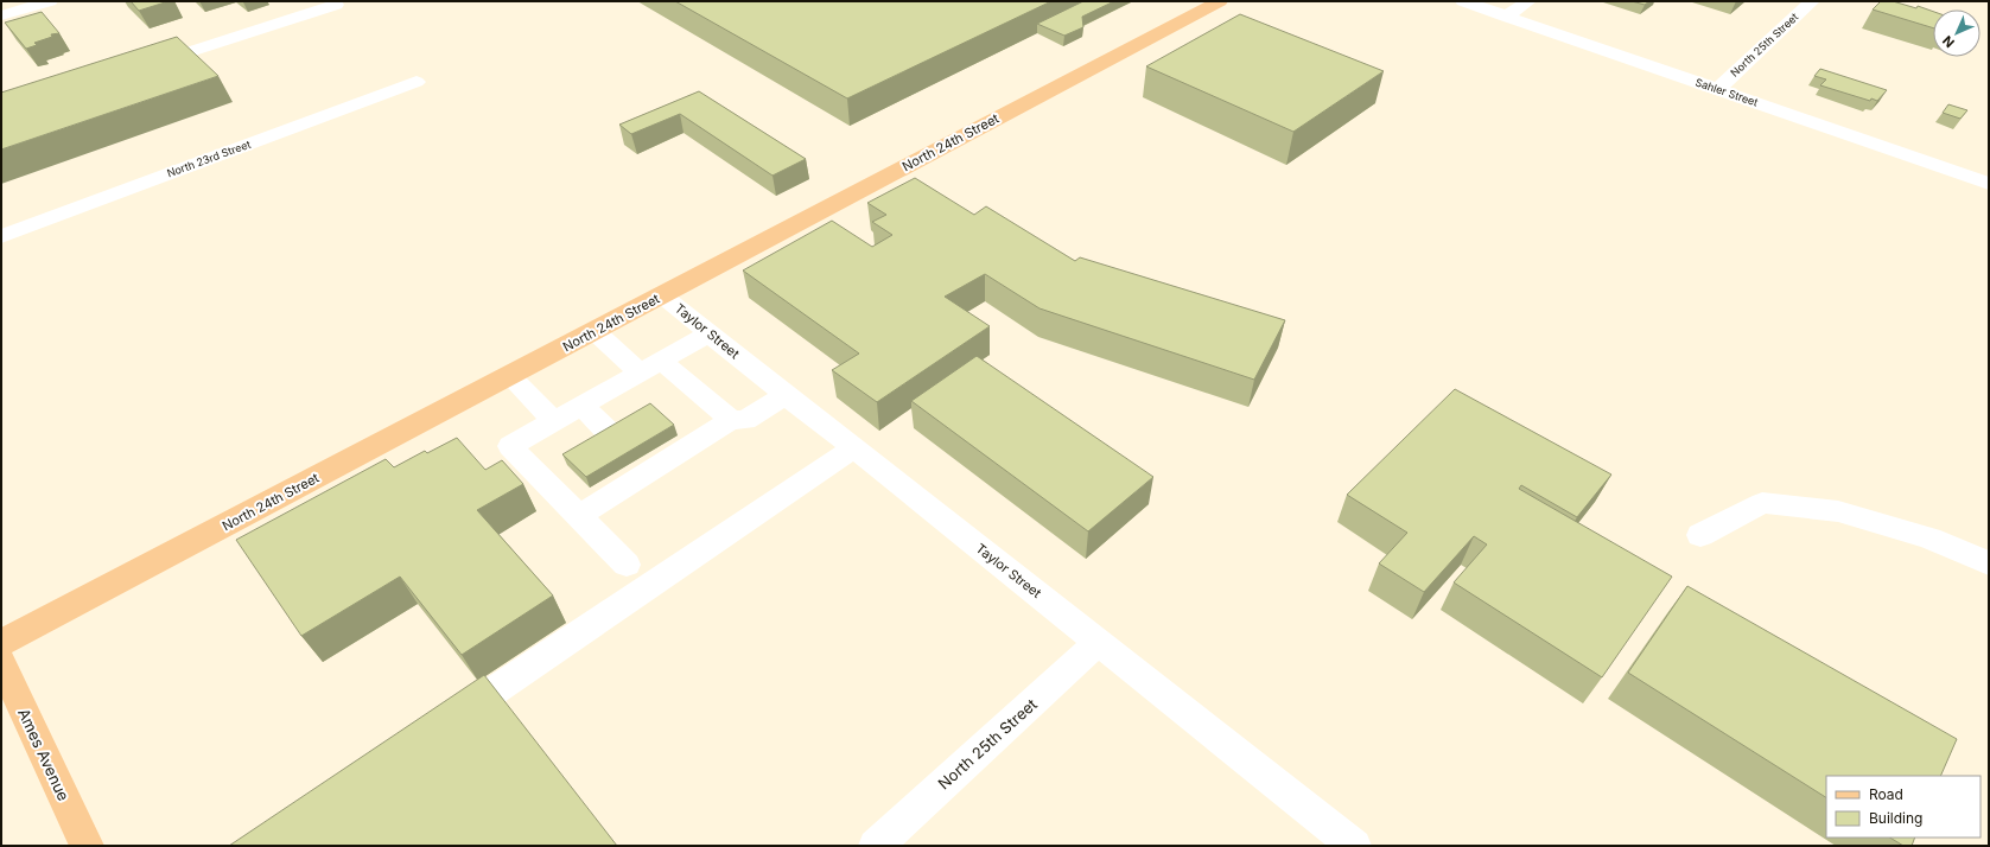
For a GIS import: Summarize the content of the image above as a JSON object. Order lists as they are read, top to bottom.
{
  "streets": {
    "main road": ["North 24th Street", "Ames Avenue"],
    "street": [
      "North 25th Street",
      "Sahler Street",
      "North 23rd Street",
      "Taylor Street"
    ]
  },
  "crossings": [
    ["North 25th Street", "Sahler Street"],
    ["North 25th Street", "Taylor Street"],
    ["North 24th Street", "Taylor Street"]
  ],
  "legend": ["Road", "Building"],
  "north": "bottom left"
}
